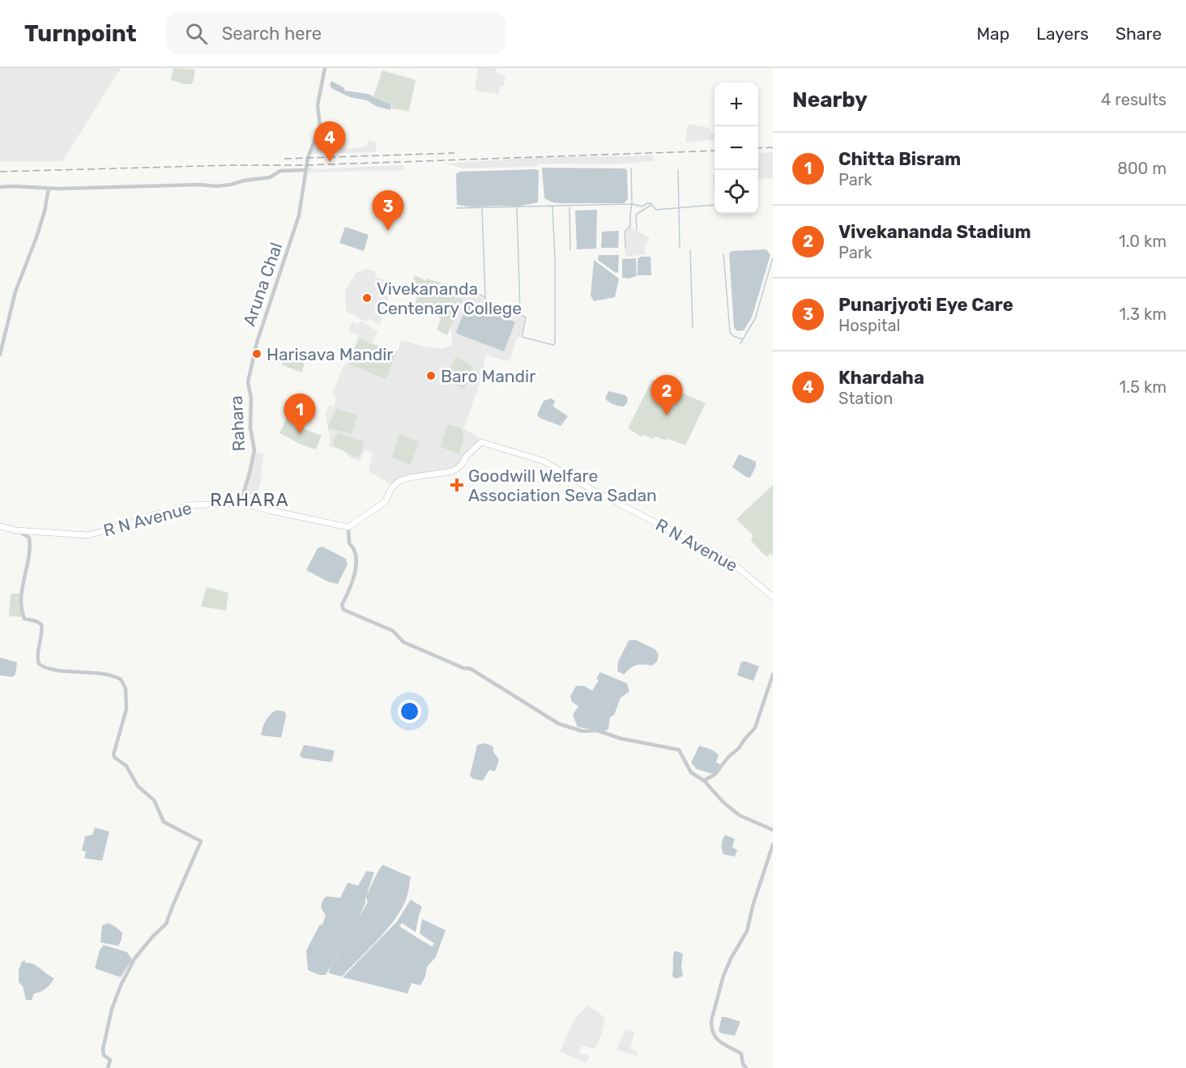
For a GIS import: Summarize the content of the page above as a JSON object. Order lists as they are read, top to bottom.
{
  "streets": {
    "main road": ["R N Avenue"],
    "street": ["Aruna Chal", "Rahara"]
  },
  "crossings": [
    ["Aruna Chal", "Rahara"],
    ["Rahara", "R N Avenue"]
  ],
  "districts": ["RAHARA"],
  "places": {
    "other": ["Vivekananda Centenary College", "Harisava Mandir", "Baro Mandir"],
    "health": ["Goodwill Welfare Association Seva Sadan"]
  },
  "page": {
    "header": "Turnpoint",
    "search": "Search here",
    "nav": ["Map", "Layers", "Share"],
    "heading": ["Nearby", "4 results"],
    "map_buttons": ["+", "−"],
    "pins": [
      "4",
      "3",
      "2",
      "1"
    ],
    "list": [
      {
        "mark": "1",
        "name": "Chitta Bisram",
        "note": "Park",
        "value": "800 m"
      },
      {
        "mark": "2",
        "name": "Vivekananda Stadium",
        "note": "Park",
        "value": "1.0 km"
      },
      {
        "mark": "3",
        "name": "Punarjyoti Eye Care",
        "note": "Hospital",
        "value": "1.3 km"
      },
      {
        "mark": "4",
        "name": "Khardaha",
        "note": "Station",
        "value": "1.5 km"
      }
    ]
  }
}
